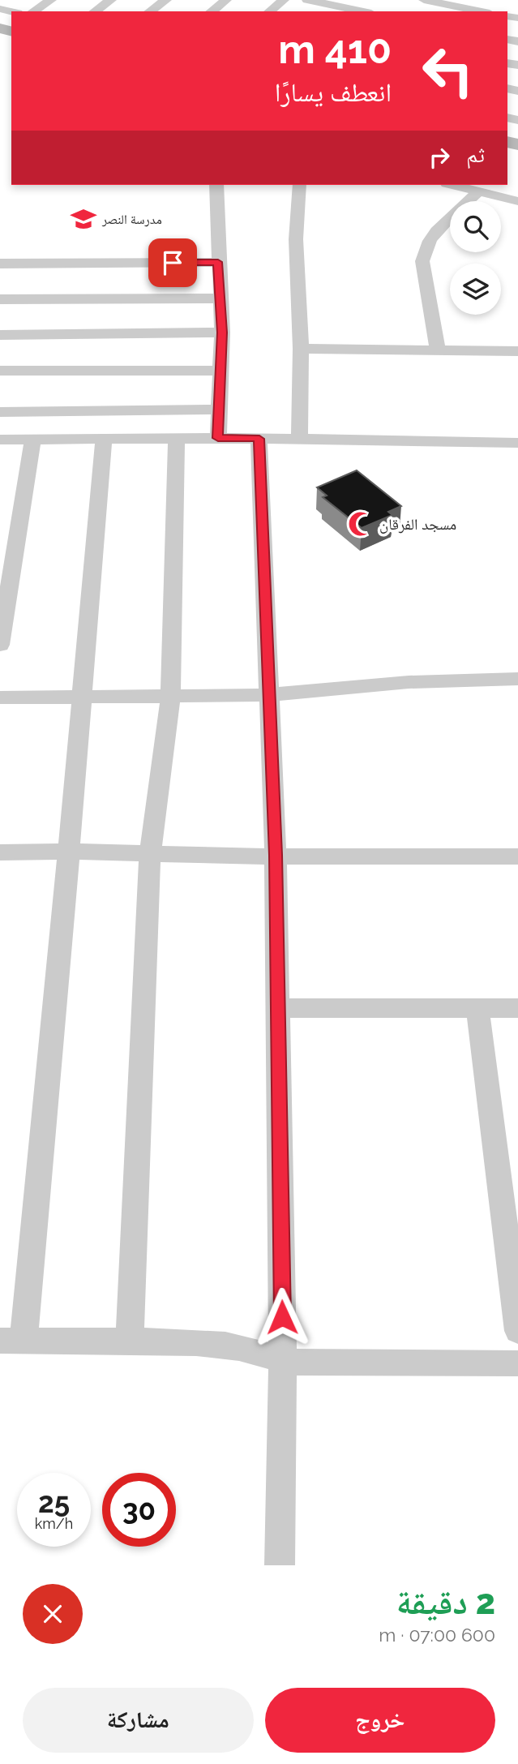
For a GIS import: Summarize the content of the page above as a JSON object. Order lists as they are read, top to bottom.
{
  "places": {
    "school or university": ["مدرسة النصر"],
    "mosque": ["مسجد الفرقان"]
  },
  "page": {
    "turn": ["410 m", "انعطف يسارًا"],
    "then": "ثم",
    "speed": "25 km/h",
    "limit": "30",
    "heading": ["2 دقيقة", "600 m · 07:00"],
    "buttons": ["خروج", "مشاركة"]
  }
}
